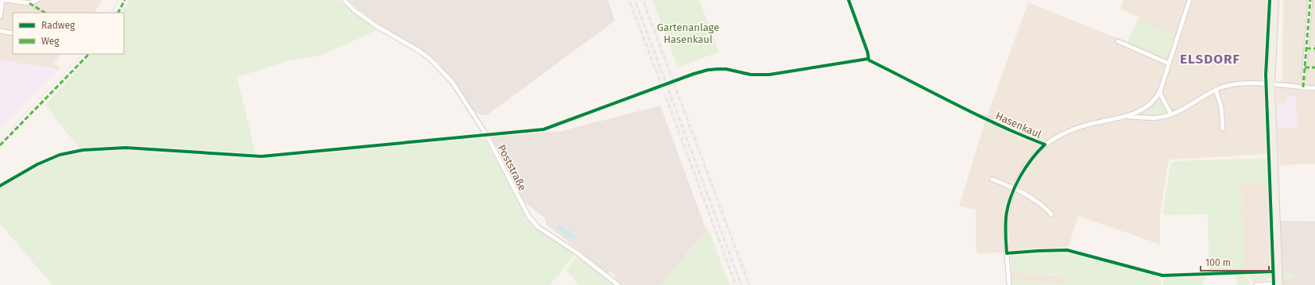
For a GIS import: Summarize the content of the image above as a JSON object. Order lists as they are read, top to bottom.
{
  "streets": {
    "street": ["Hasenkaul", "Poststraße"]
  },
  "districts": ["ELSDORF"],
  "parks": ["Gartenanlage Hasenkaul"],
  "legend": ["Radweg", "Weg"],
  "scale_bar": "100 m"
}
